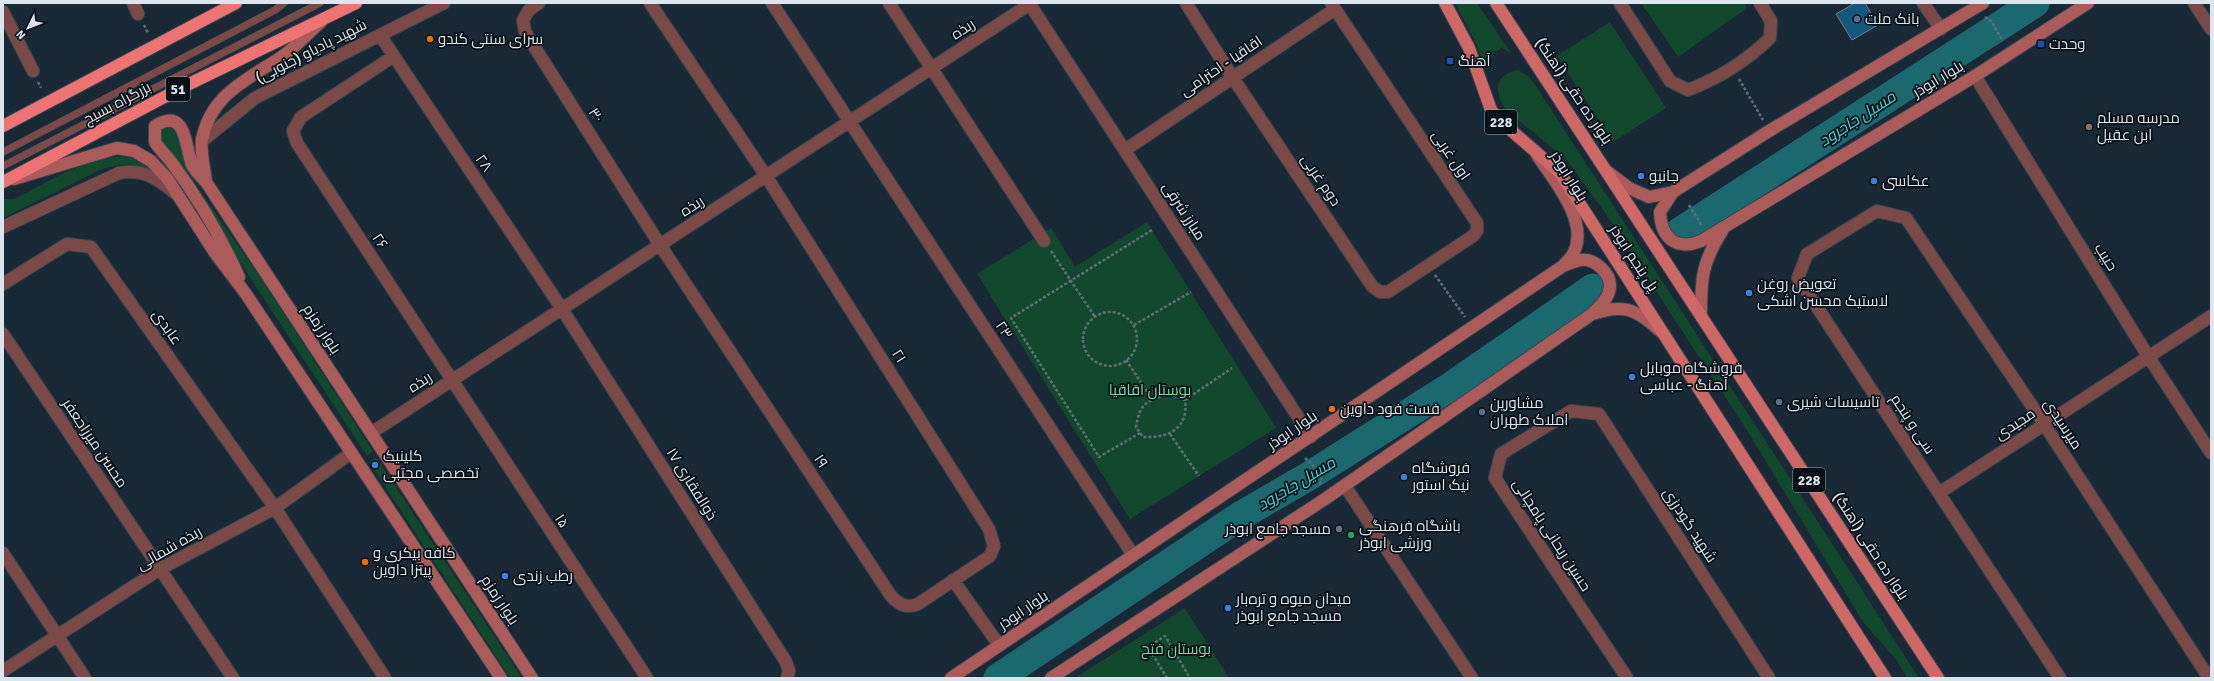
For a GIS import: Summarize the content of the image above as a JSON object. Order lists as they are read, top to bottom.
{
  "streets": {
    "highway": ["51", "بزرگراه بسیج"],
    "main road": [
      "بلوار ابوذر",
      "بلوار ده حقی (آهنگ)",
      "228",
      "پل پنجم ابوذر",
      "بلوار زمزم"
    ],
    "street": [
      "ربذه",
      "شهید پادیاو (جنوبی)",
      "اقاقیا - احترامی",
      "۳۰",
      "اول غربی",
      "۲۸",
      "دوم غربی",
      "مبارز شرقی",
      "۲۶",
      "حبیب",
      "عابدی",
      "۲۳",
      "۲۱",
      "سی و پنجم",
      "مجیدی",
      "میرسیدی",
      "محسن میرزاجعفر",
      "۱۹",
      "ذوالفقاری ۱۷",
      "۱۵",
      "شهید گودرزی",
      "حسین ریحانی پامچالی",
      "ربذه شمالی"
    ]
  },
  "crossings": [
    ["ربذه", "۳۰"],
    ["ربذه", "۲۸"],
    ["ربذه", "مبارز شرقی"],
    ["ربذه", "۲۶"],
    ["ربذه", "بلوار زمزم"],
    ["ربذه", "۲۳"],
    ["ربذه", "۲۱"],
    ["ربذه", "۱۹"],
    ["ربذه", "ذوالفقاری ۱۷"],
    ["ربذه", "۱۵"],
    ["شهید پادیاو (جنوبی)", "۲۸"],
    ["شهید پادیاو (جنوبی)", "بلوار زمزم"],
    ["اقاقیا - احترامی", "اول غربی"],
    ["اقاقیا - احترامی", "دوم غربی"],
    ["اقاقیا - احترامی", "مبارز شرقی"],
    ["بلوار ابوذر", "228"],
    ["بلوار ابوذر", "مبارز شرقی"],
    ["بلوار ابوذر", "حبیب"],
    ["بلوار ابوذر", "پل پنجم ابوذر"],
    ["بلوار ابوذر", "۲۳"],
    ["بلوار ده حقی (آهنگ)", "پل پنجم ابوذر"],
    ["بزرگراه بسیج", "بلوار زمزم"],
    ["۳۰", "۱۹"],
    ["228", "پل پنجم ابوذر"],
    ["اول غربی", "دوم غربی"],
    ["۲۸", "۲۶"],
    ["۲۸", "ذوالفقاری ۱۷"],
    ["۲۶", "۱۵"],
    ["حبیب", "مجیدی"],
    ["عابدی", "ربذه شمالی"],
    ["۲۱", "۱۹"],
    ["سی و پنجم", "مجیدی"],
    ["سی و پنجم", "میرسیدی"],
    ["مجیدی", "میرسیدی"],
    ["محسن میرزاجعفر", "ربذه شمالی"],
    ["شهید گودرزی", "حسین ریحانی پامچالی"]
  ],
  "water": ["مسیل جاجرود"],
  "parks": ["بوستان اقاقیا", "بوستان فتح"],
  "places": {
    "other": [
      "بانک ملت",
      "سرای سنتی کندو",
      "مدرسه مسلم ابن عقیل",
      "جانبو",
      "عکاسى",
      "تعویض روغن لاستیک محسن اشکی",
      "فروشگاه موبایل آهنگ - عباسی",
      "تاسیسات شیری",
      "فست فود داوین",
      "مشاورین املاک طهران",
      "کلینیک تخصصی مجتبی",
      "فروشگاه نیک استور",
      "مسجد جامع ابوذر",
      "باشگاه فرهنگی ورزشی ابوذر",
      "کافه بیکری و پیتزا داوین",
      "رطب زندی",
      "میدان میوه و تره‌بار مسجد جامع ابوذر"
    ],
    "transit": ["وحدت", "آهنگ"]
  },
  "north": "bottom left"
}
